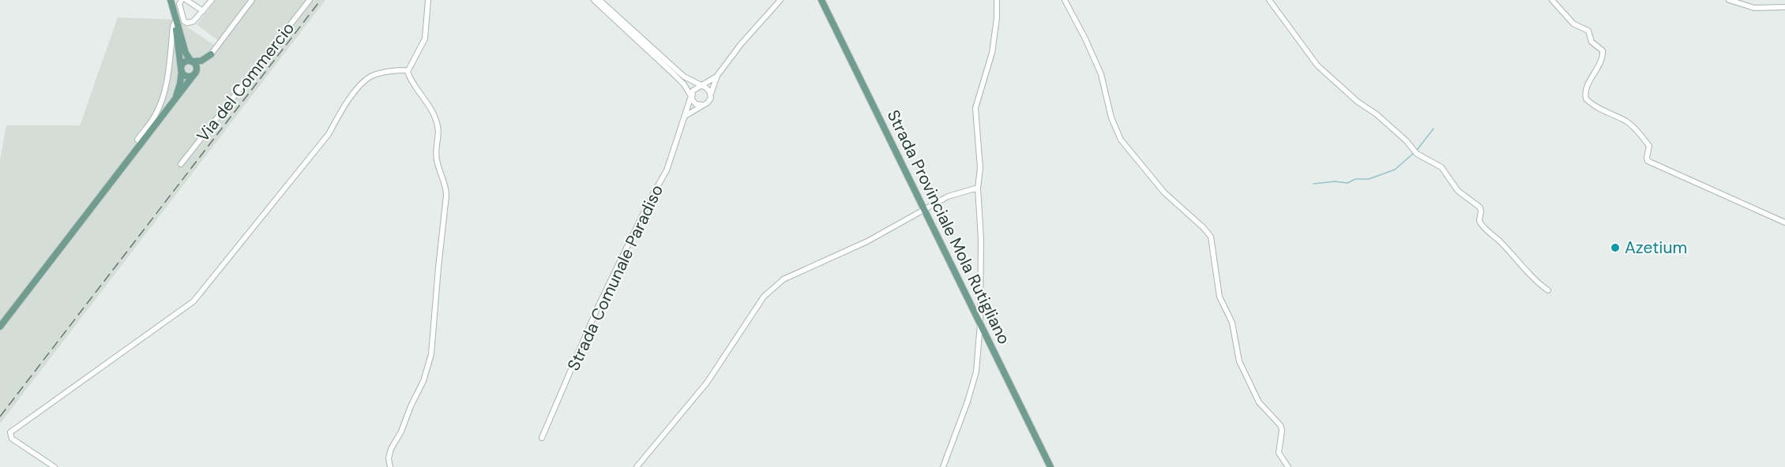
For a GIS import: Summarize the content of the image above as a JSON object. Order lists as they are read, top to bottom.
{
  "streets": {
    "main road": ["Strada Provinciale Mola Rutigliano"],
    "street": ["Via del Commercio", "Strada Comunale Paradiso"]
  },
  "places": ["Azetium"]
}
